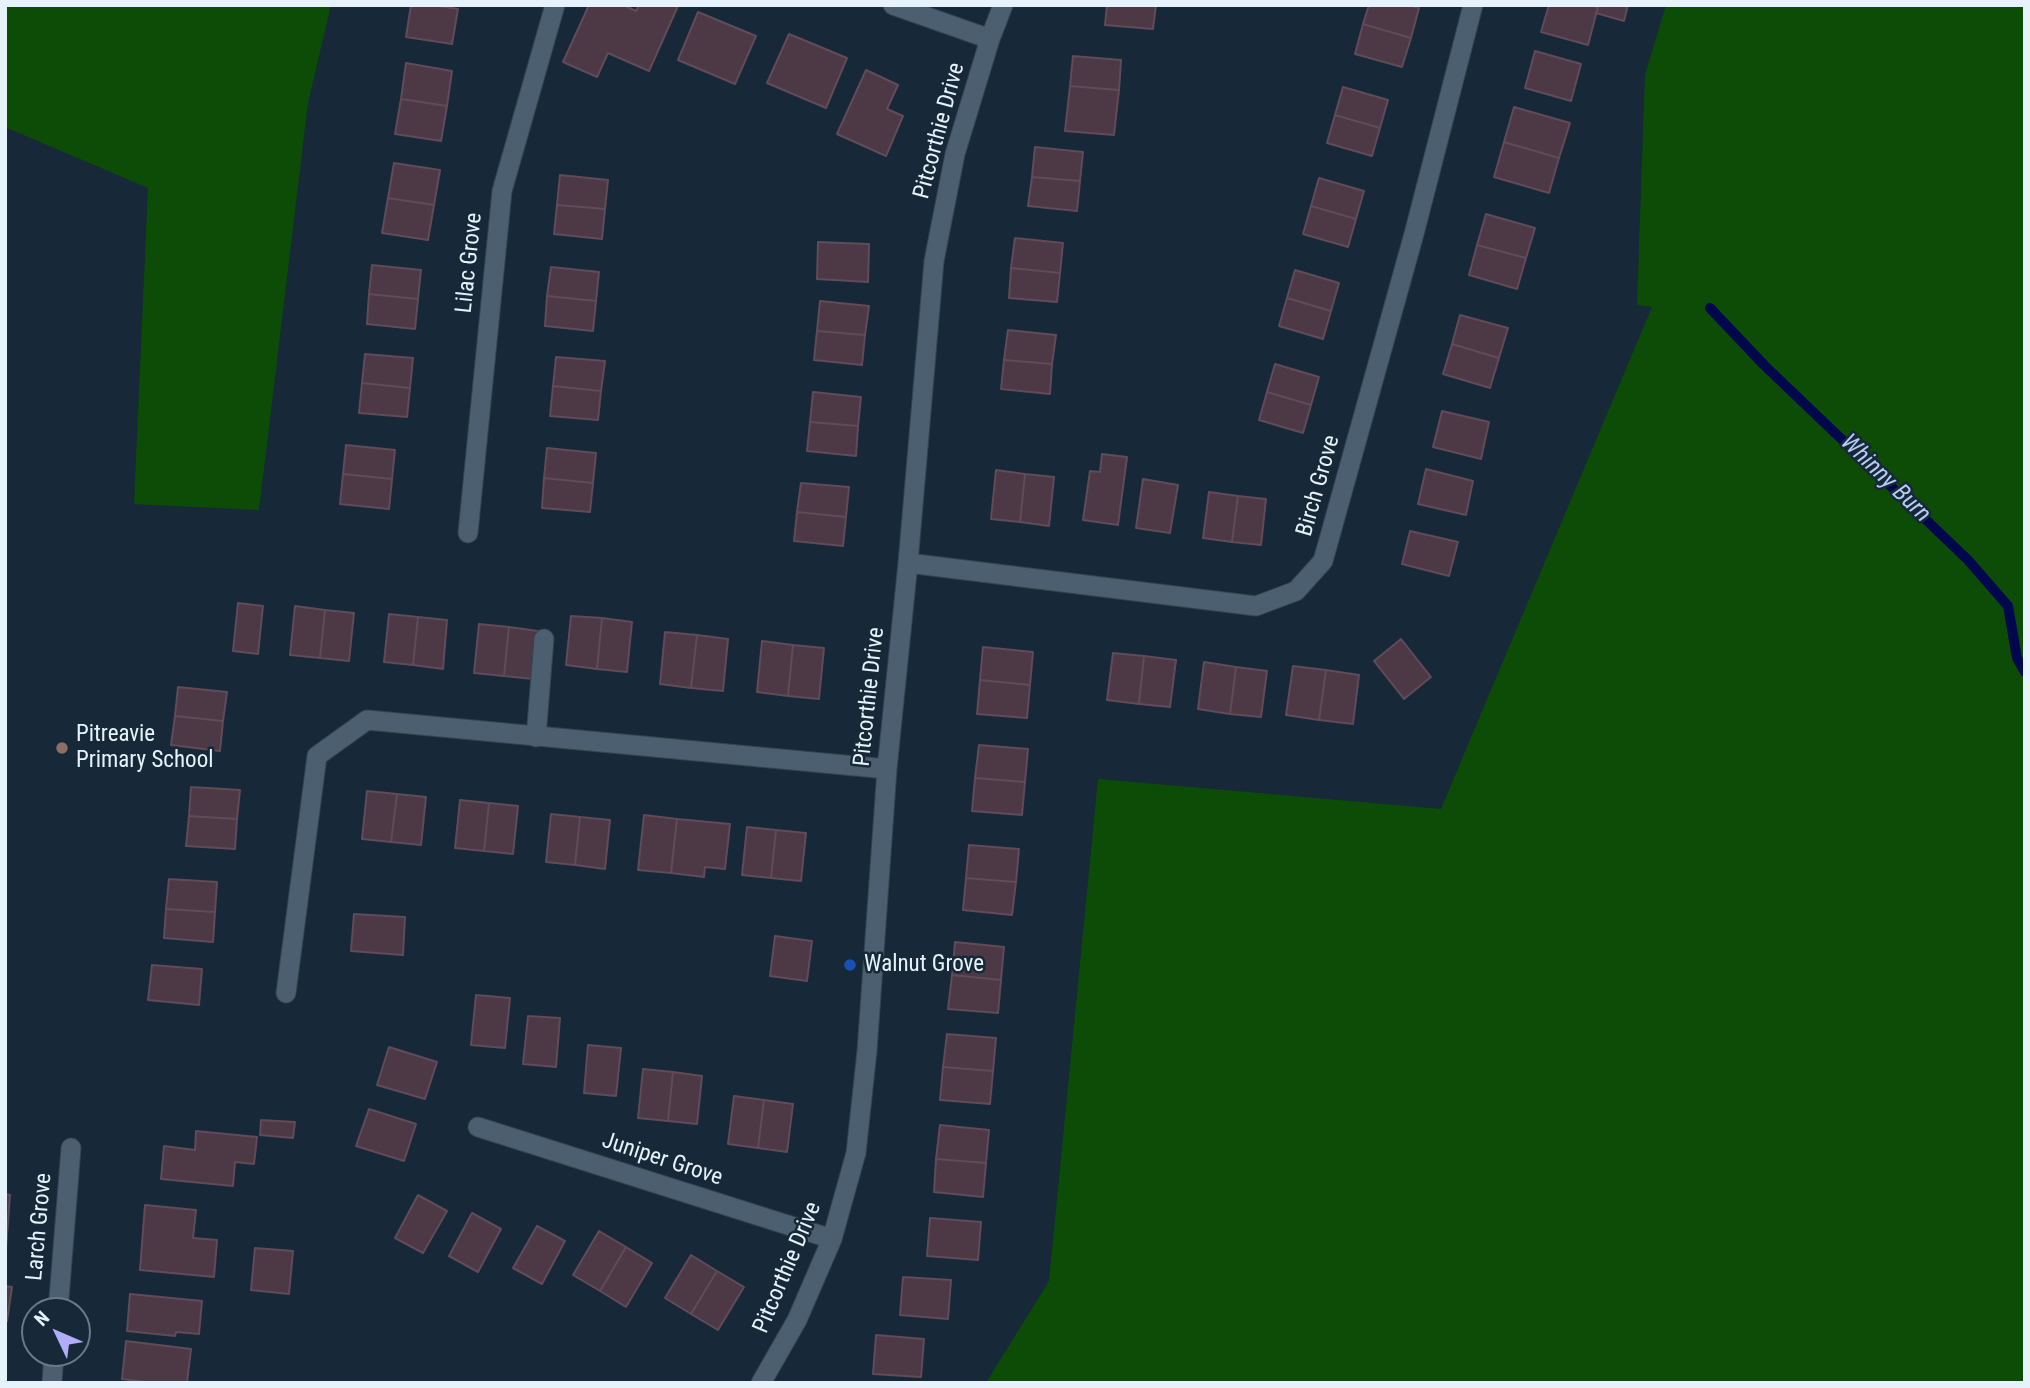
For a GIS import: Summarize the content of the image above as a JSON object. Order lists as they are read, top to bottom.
{
  "streets": {
    "street": [
      "Pitcorthie Drive",
      "Lilac Grove",
      "Birch Grove",
      "Juniper Grove",
      "Larch Grove"
    ]
  },
  "crossings": [
    ["Pitcorthie Drive", "Birch Grove"],
    ["Pitcorthie Drive", "Juniper Grove"]
  ],
  "water": ["Whinny Burn"],
  "places": ["Pitreavie Primary School", "Walnut Grove"],
  "north": "top left"
}
